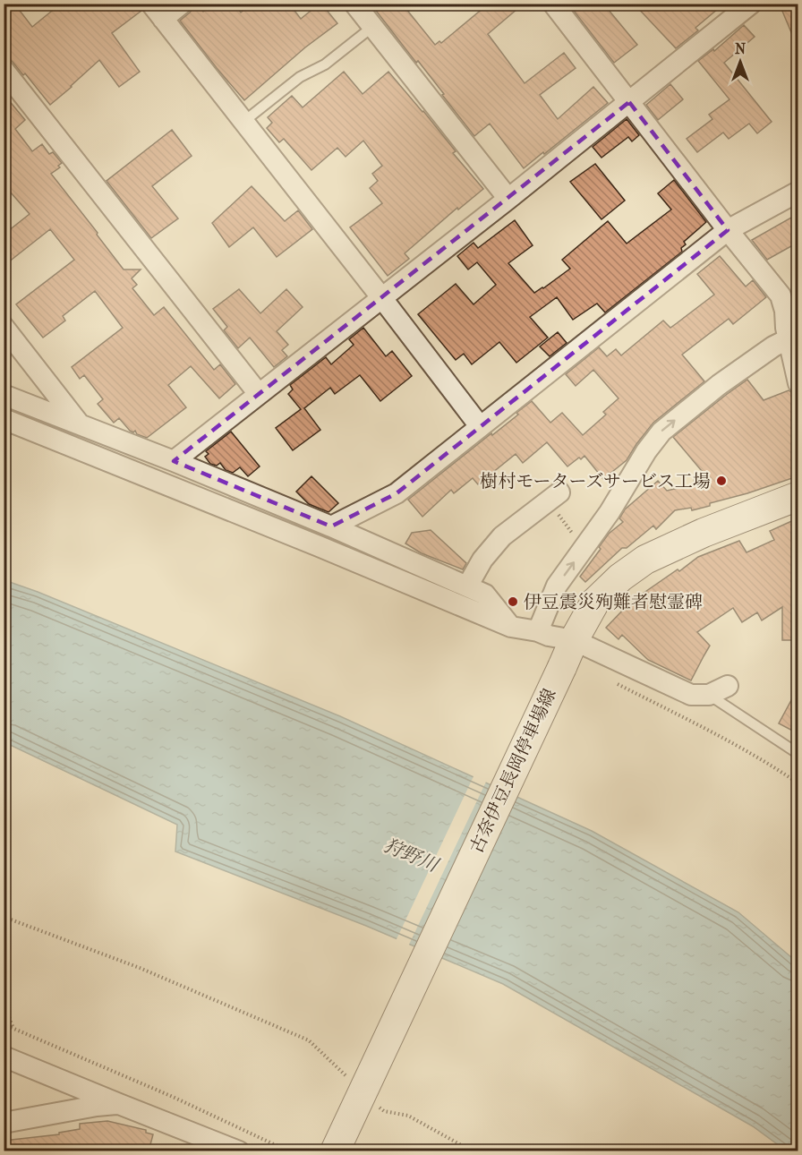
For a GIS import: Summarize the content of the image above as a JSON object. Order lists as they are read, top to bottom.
{
  "streets": {
    "main road": ["古奈伊豆長岡停車場線"]
  },
  "water": ["狩野川"],
  "places": ["樹村モーターズサービス工場", "伊豆震災殉難者慰霊碑"],
  "north": "top"
}
